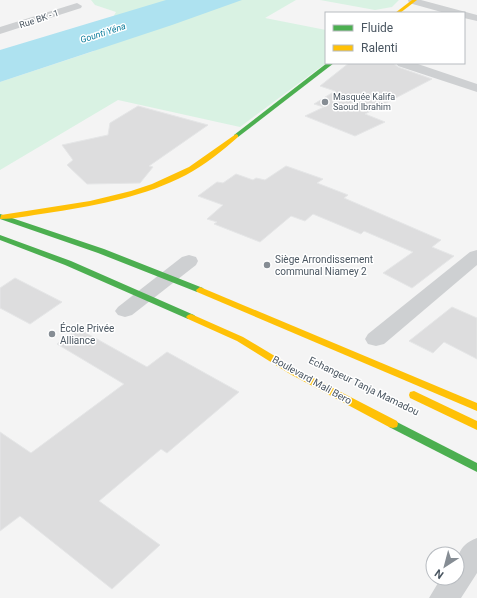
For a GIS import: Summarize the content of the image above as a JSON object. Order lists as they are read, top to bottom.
{
  "streets": {
    "main road": ["Boulevard Mali Bero", "Echangeur Tanja Mamadou"],
    "street": ["Rue BK - 1"]
  },
  "crossings": [
    ["Boulevard Mali Bero", "Echangeur Tanja Mamadou"]
  ],
  "water": ["Gounti Yéna"],
  "places": ["Masquée Kalifa Saoud Ibrahim", "Siège Arrondissement communal Niamey 2", "École Privée Alliance"],
  "legend": ["Fluide", "Ralenti"],
  "north": "bottom left"
}
